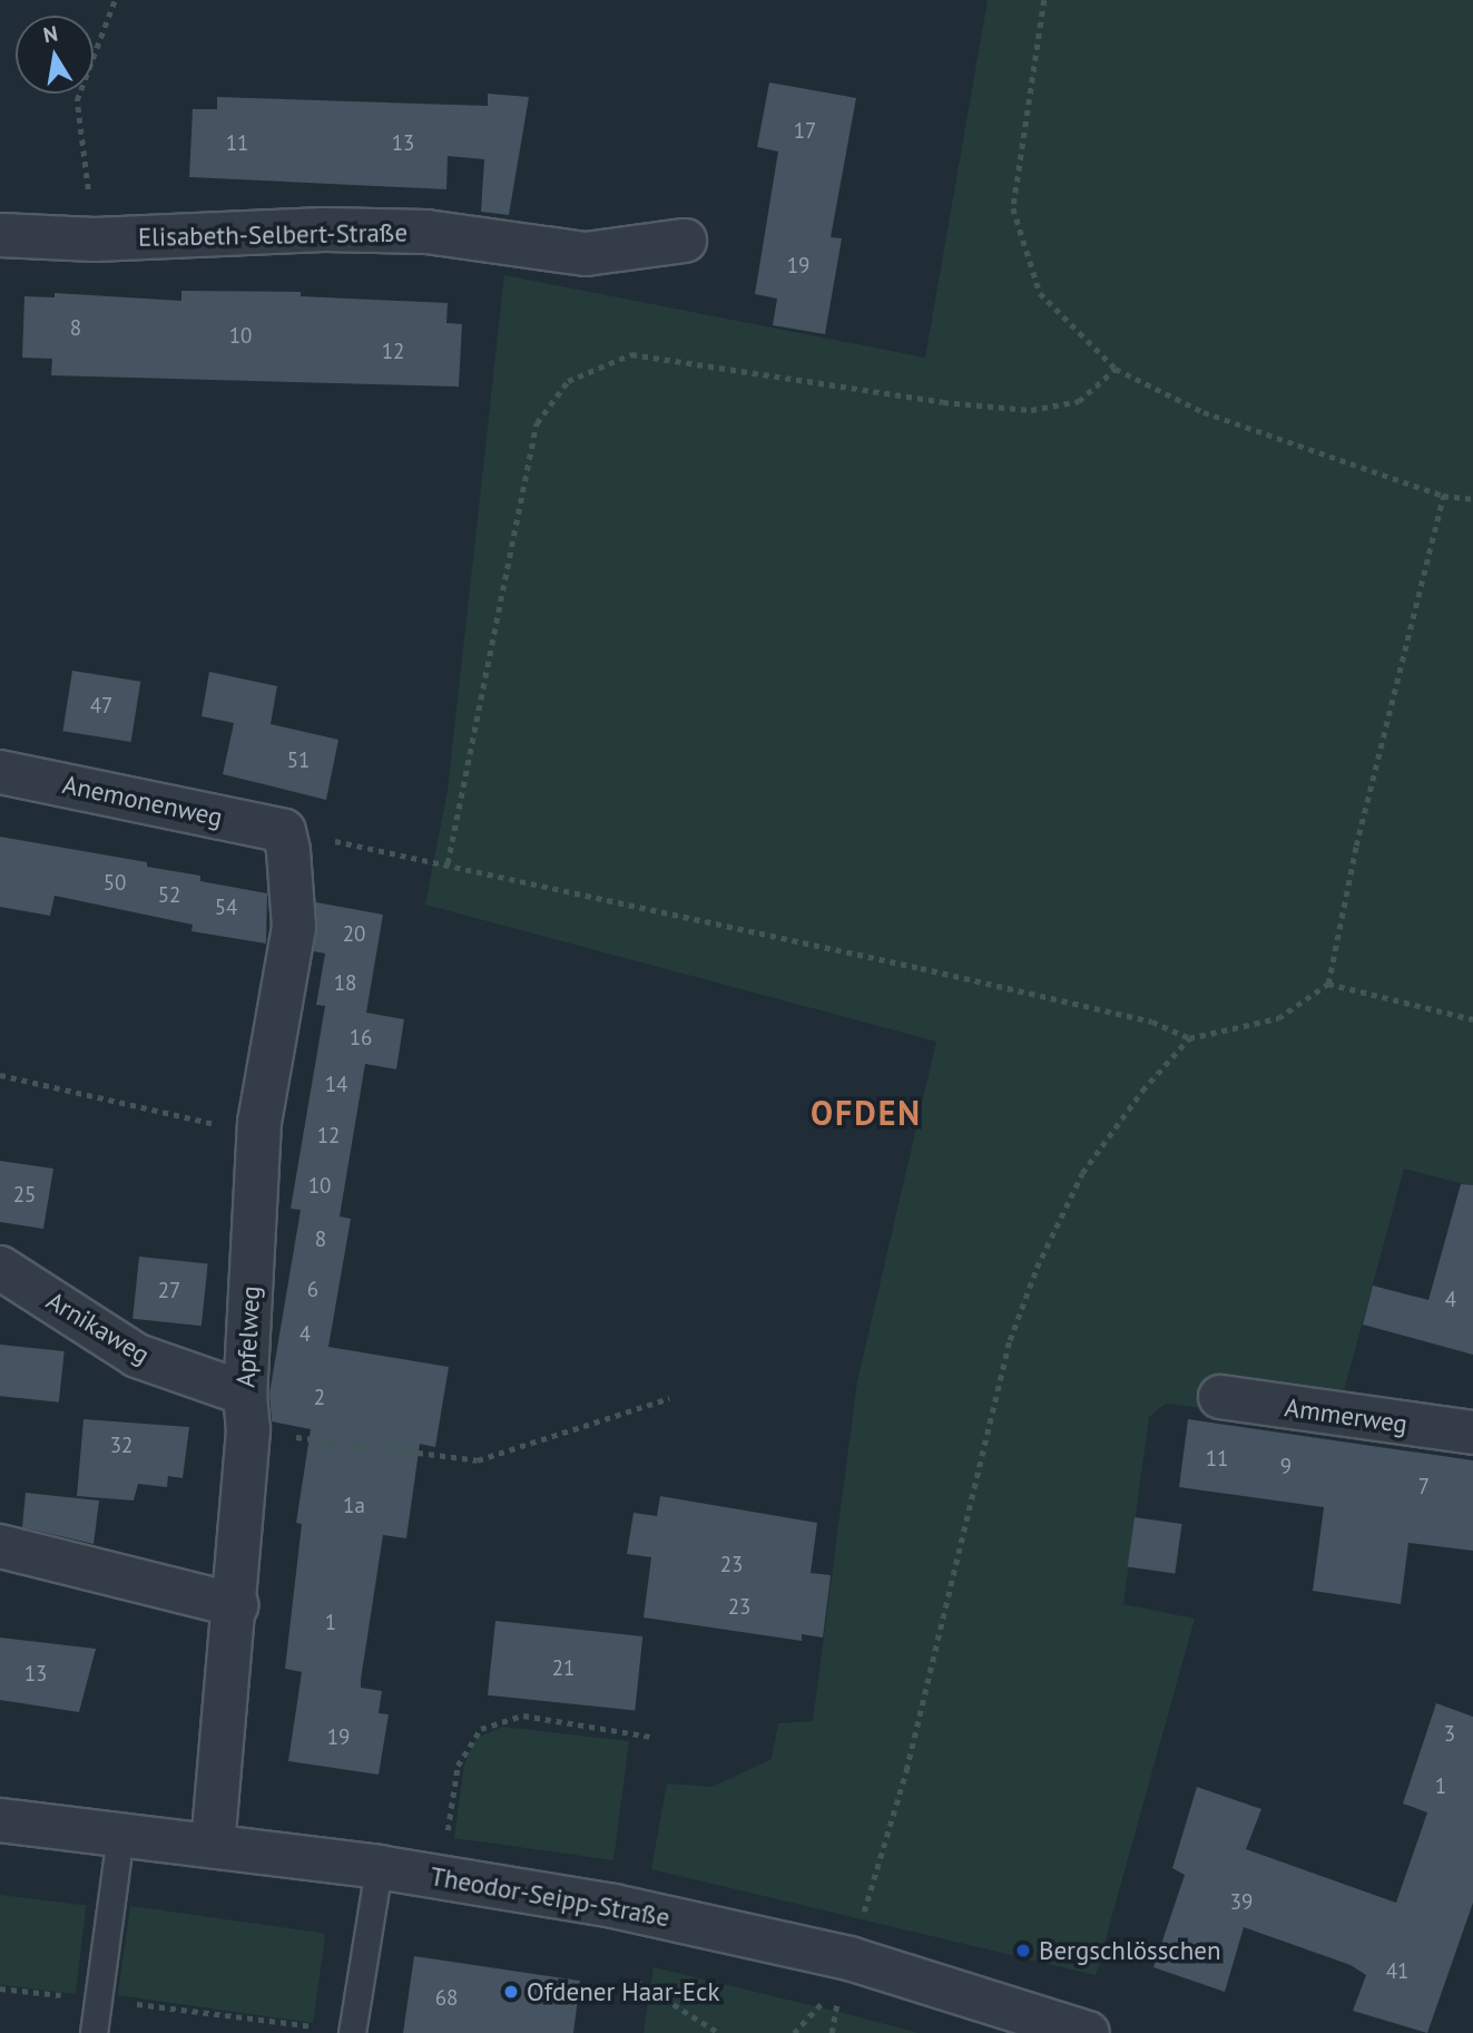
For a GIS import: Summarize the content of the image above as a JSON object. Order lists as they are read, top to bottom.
{
  "streets": {
    "street": [
      "Elisabeth-Selbert-Straße",
      "Anemonenweg",
      "Arnikaweg",
      "Apfelweg",
      "Ammerweg",
      "Theodor-Seipp-Straße"
    ]
  },
  "crossings": [
    ["Anemonenweg", "Apfelweg"],
    ["Arnikaweg", "Apfelweg"],
    ["Apfelweg", "Theodor-Seipp-Straße"]
  ],
  "districts": ["OFDEN"],
  "places": ["Bergschlösschen", "Ofdener Haar-Eck"],
  "house_numbers": [
    "17",
    "11",
    "13",
    "19",
    "8",
    "10",
    "12",
    "47",
    "51",
    "50",
    "52",
    "54",
    "20",
    "18",
    "16",
    "14",
    "12",
    "10",
    "25",
    "8",
    "6",
    "27",
    "4",
    "4",
    "2",
    "32",
    "11",
    "9",
    "7",
    "1a",
    "23",
    "23",
    "1",
    "21",
    "13",
    "3",
    "19",
    "1",
    "39",
    "41",
    "68"
  ],
  "north": "top"
}
